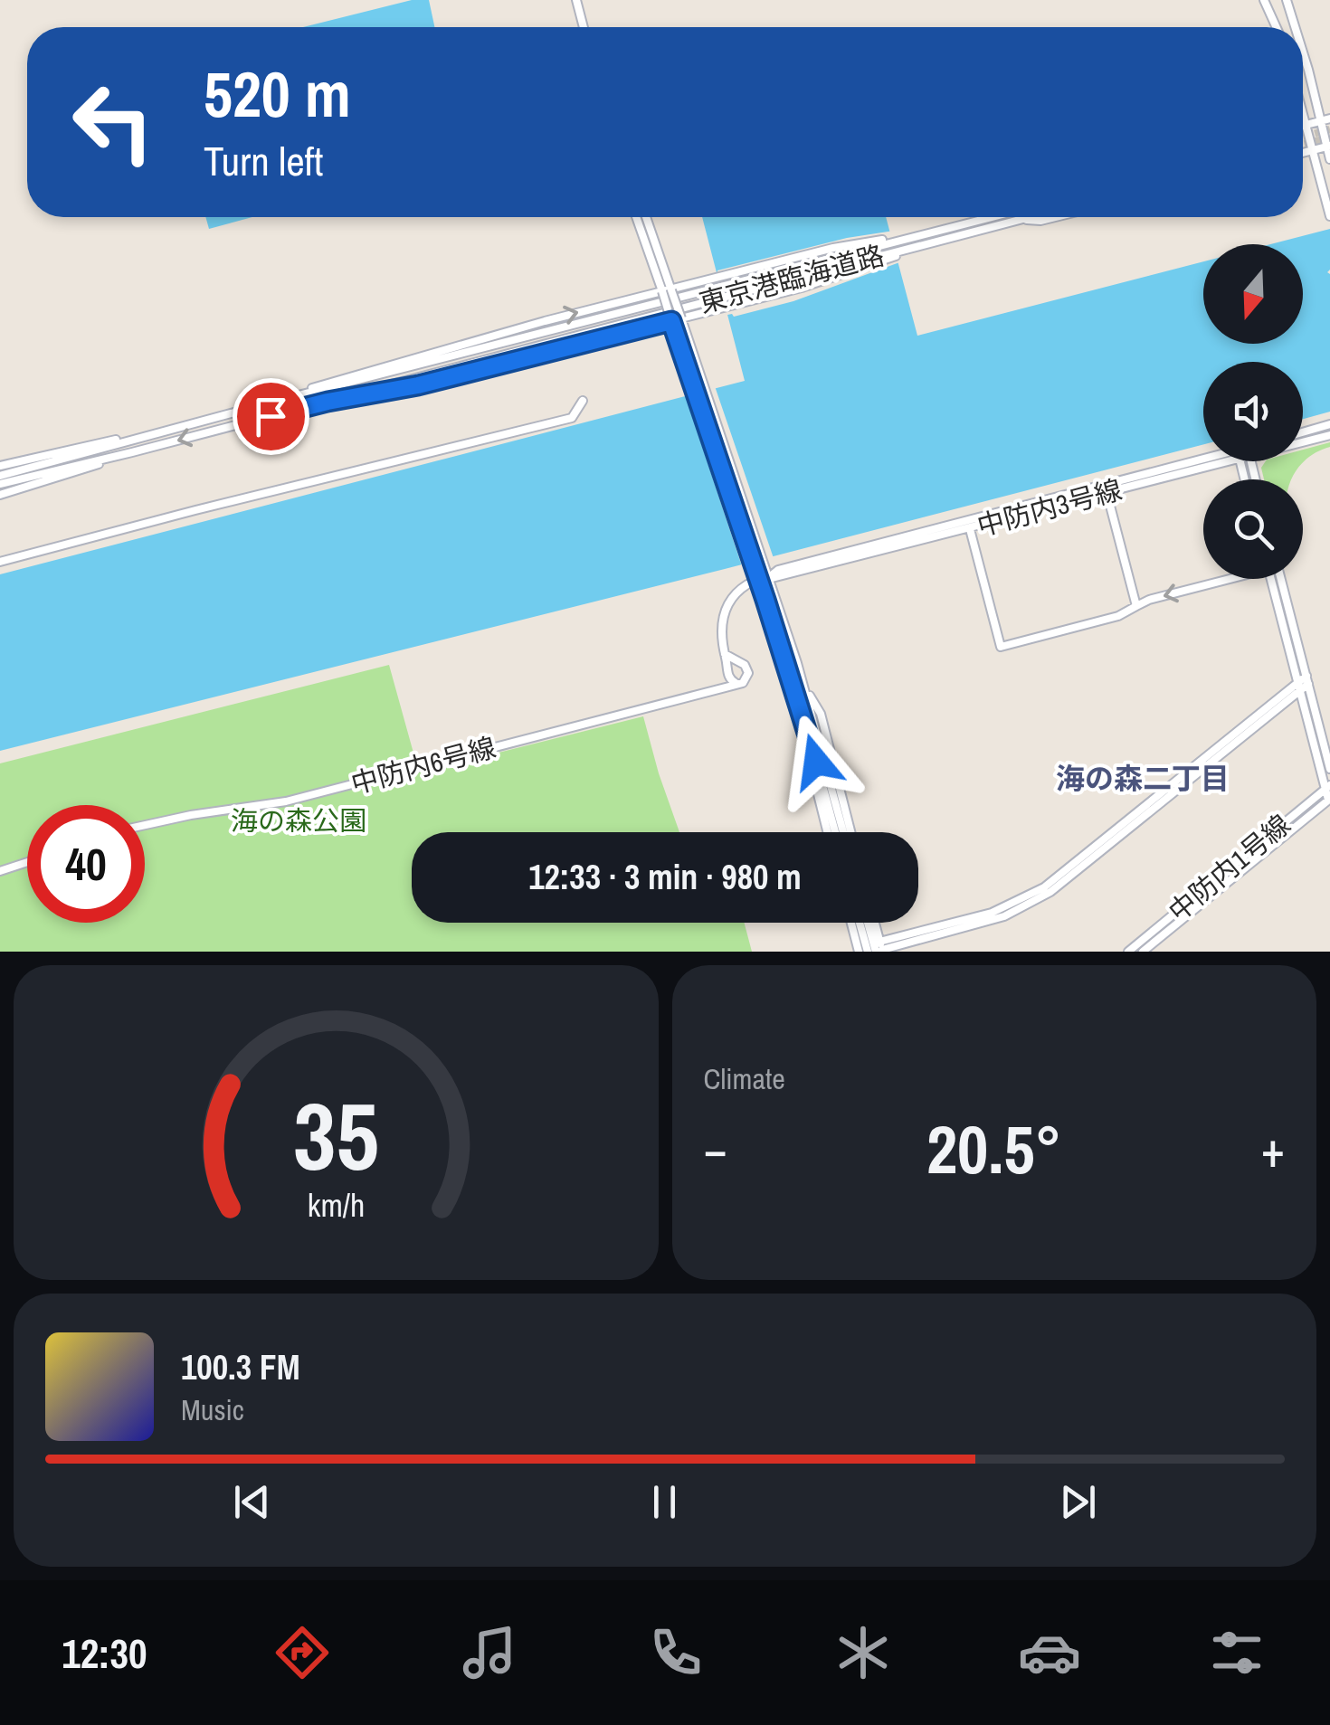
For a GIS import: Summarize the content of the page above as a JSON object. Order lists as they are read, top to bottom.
{
  "streets": {
    "street": [
      "東京港臨海道路",
      "中防内3号線",
      "中防内6号線",
      "中防内1号線"
    ]
  },
  "districts": ["海の森二丁目"],
  "parks": ["海の森公園"],
  "north": "bottom",
  "page": {
    "turn": ["520 m", "Turn left"],
    "limit": "40",
    "trip": "12:33 · 3 min · 980 m",
    "tile": "Climate",
    "heat": ["−", "20.5°", "+"],
    "song": ["100.3 FM", "Music"],
    "tabs": "12:30",
    "gauge": ["35", "km/h"]
  }
}
